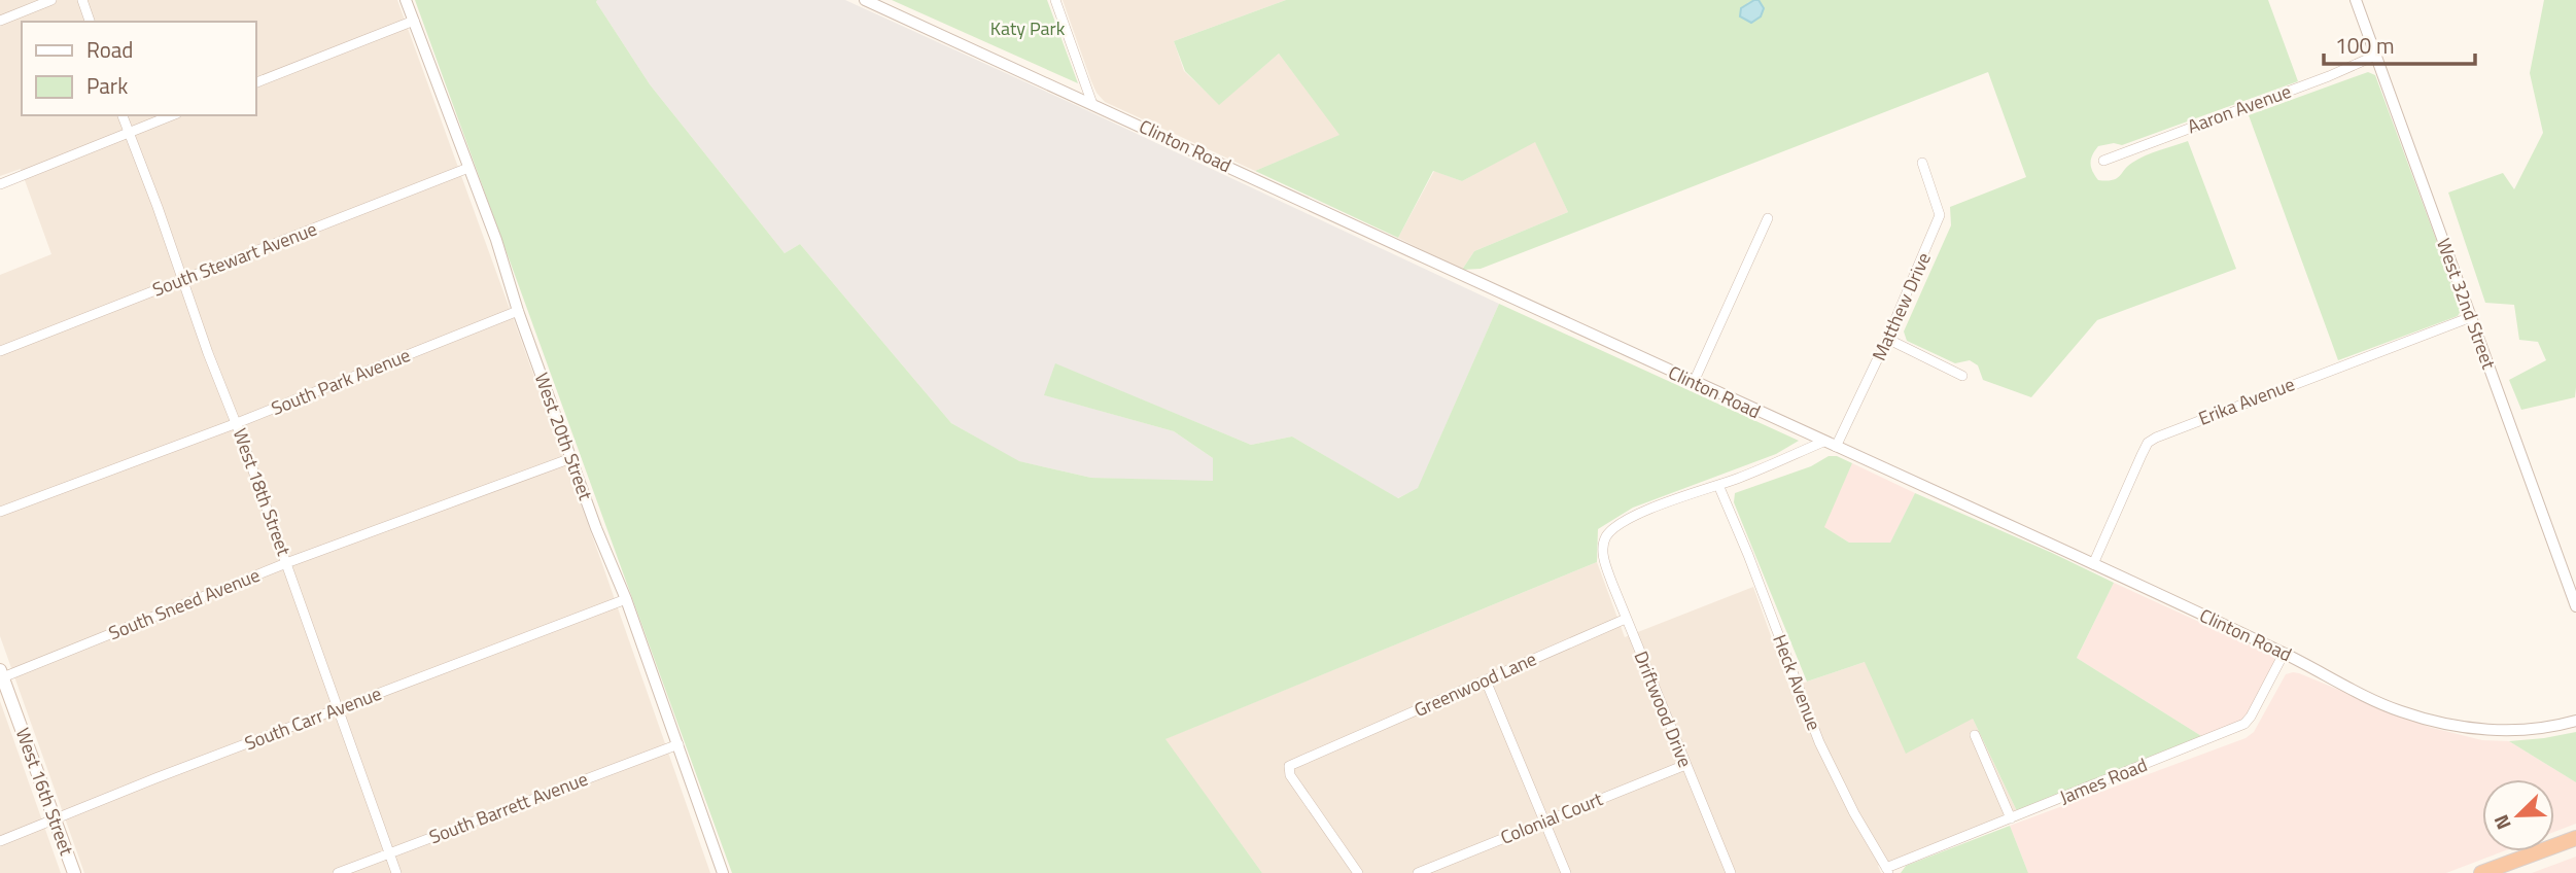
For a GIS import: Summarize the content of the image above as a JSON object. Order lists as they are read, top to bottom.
{
  "streets": {
    "main road": ["West 16th Street"],
    "street": [
      "Aaron Avenue",
      "Clinton Road",
      "South Stewart Avenue",
      "West 32nd Street",
      "Matthew Drive",
      "South Park Avenue",
      "Erika Avenue",
      "West 20th Street",
      "West 18th Street",
      "South Sneed Avenue",
      "Heck Avenue",
      "Greenwood Lane",
      "Driftwood Drive",
      "South Carr Avenue",
      "James Road",
      "South Barrett Avenue",
      "Colonial Court"
    ]
  },
  "crossings": [
    ["Aaron Avenue", "West 32nd Street"],
    ["Clinton Road", "Matthew Drive"],
    ["Clinton Road", "Erika Avenue"],
    ["Clinton Road", "James Road"],
    ["South Stewart Avenue", "West 20th Street"],
    ["South Stewart Avenue", "West 18th Street"],
    ["West 32nd Street", "Erika Avenue"],
    ["South Park Avenue", "West 20th Street"],
    ["South Park Avenue", "West 18th Street"],
    ["West 20th Street", "South Sneed Avenue"],
    ["West 20th Street", "South Carr Avenue"],
    ["West 20th Street", "South Barrett Avenue"],
    ["West 18th Street", "South Sneed Avenue"],
    ["West 18th Street", "South Carr Avenue"],
    ["West 18th Street", "South Barrett Avenue"],
    ["South Sneed Avenue", "West 16th Street"],
    ["Heck Avenue", "Driftwood Drive"],
    ["Heck Avenue", "James Road"],
    ["Greenwood Lane", "Driftwood Drive"],
    ["Driftwood Drive", "Colonial Court"],
    ["South Carr Avenue", "West 16th Street"]
  ],
  "parks": ["Katy Park"],
  "legend": ["Road", "Park"],
  "scale_bar": "100 m",
  "north": "bottom left"
}
